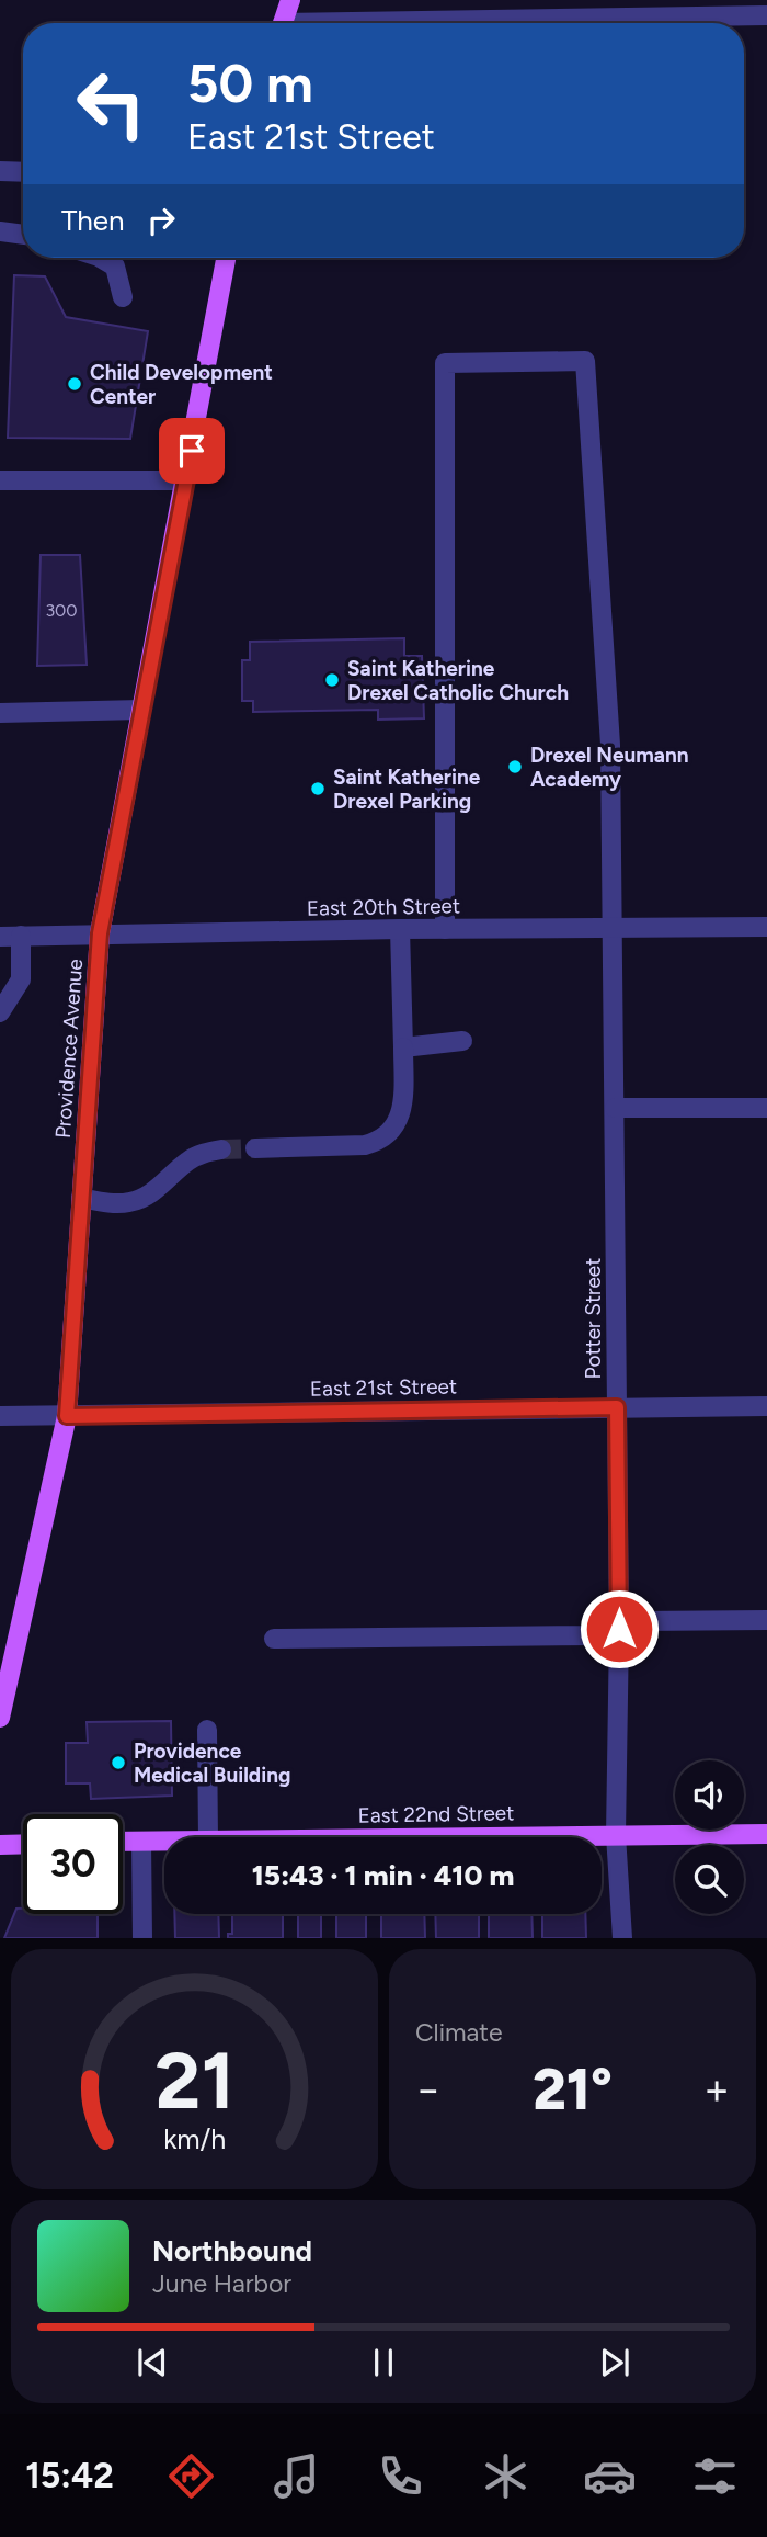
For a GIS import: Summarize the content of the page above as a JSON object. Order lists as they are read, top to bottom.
{
  "streets": {
    "main road": ["Providence Avenue", "East 22nd Street"],
    "street": ["East 20th Street", "Potter Street", "East 21st Street"]
  },
  "crossings": [
    ["East 20th Street", "Providence Avenue"],
    ["East 20th Street", "Potter Street"],
    ["Providence Avenue", "East 21st Street"],
    ["Potter Street", "East 21st Street"],
    ["Potter Street", "East 22nd Street"]
  ],
  "places": [
    "Child Development Center",
    "Saint Katherine Drexel Catholic Church",
    "Drexel Neumann Academy",
    "Saint Katherine Drexel Parking",
    "Providence Medical Building"
  ],
  "house_numbers": ["300"],
  "page": {
    "turn": ["50 m", "East 21st Street"],
    "then": "Then",
    "limit": "30",
    "trip": "15:43 · 1 min · 410 m",
    "tile": "Climate",
    "heat": ["−", "21°", "+"],
    "song": ["Northbound", "June Harbor"],
    "tabs": "15:42",
    "gauge": ["21", "km/h"]
  }
}
